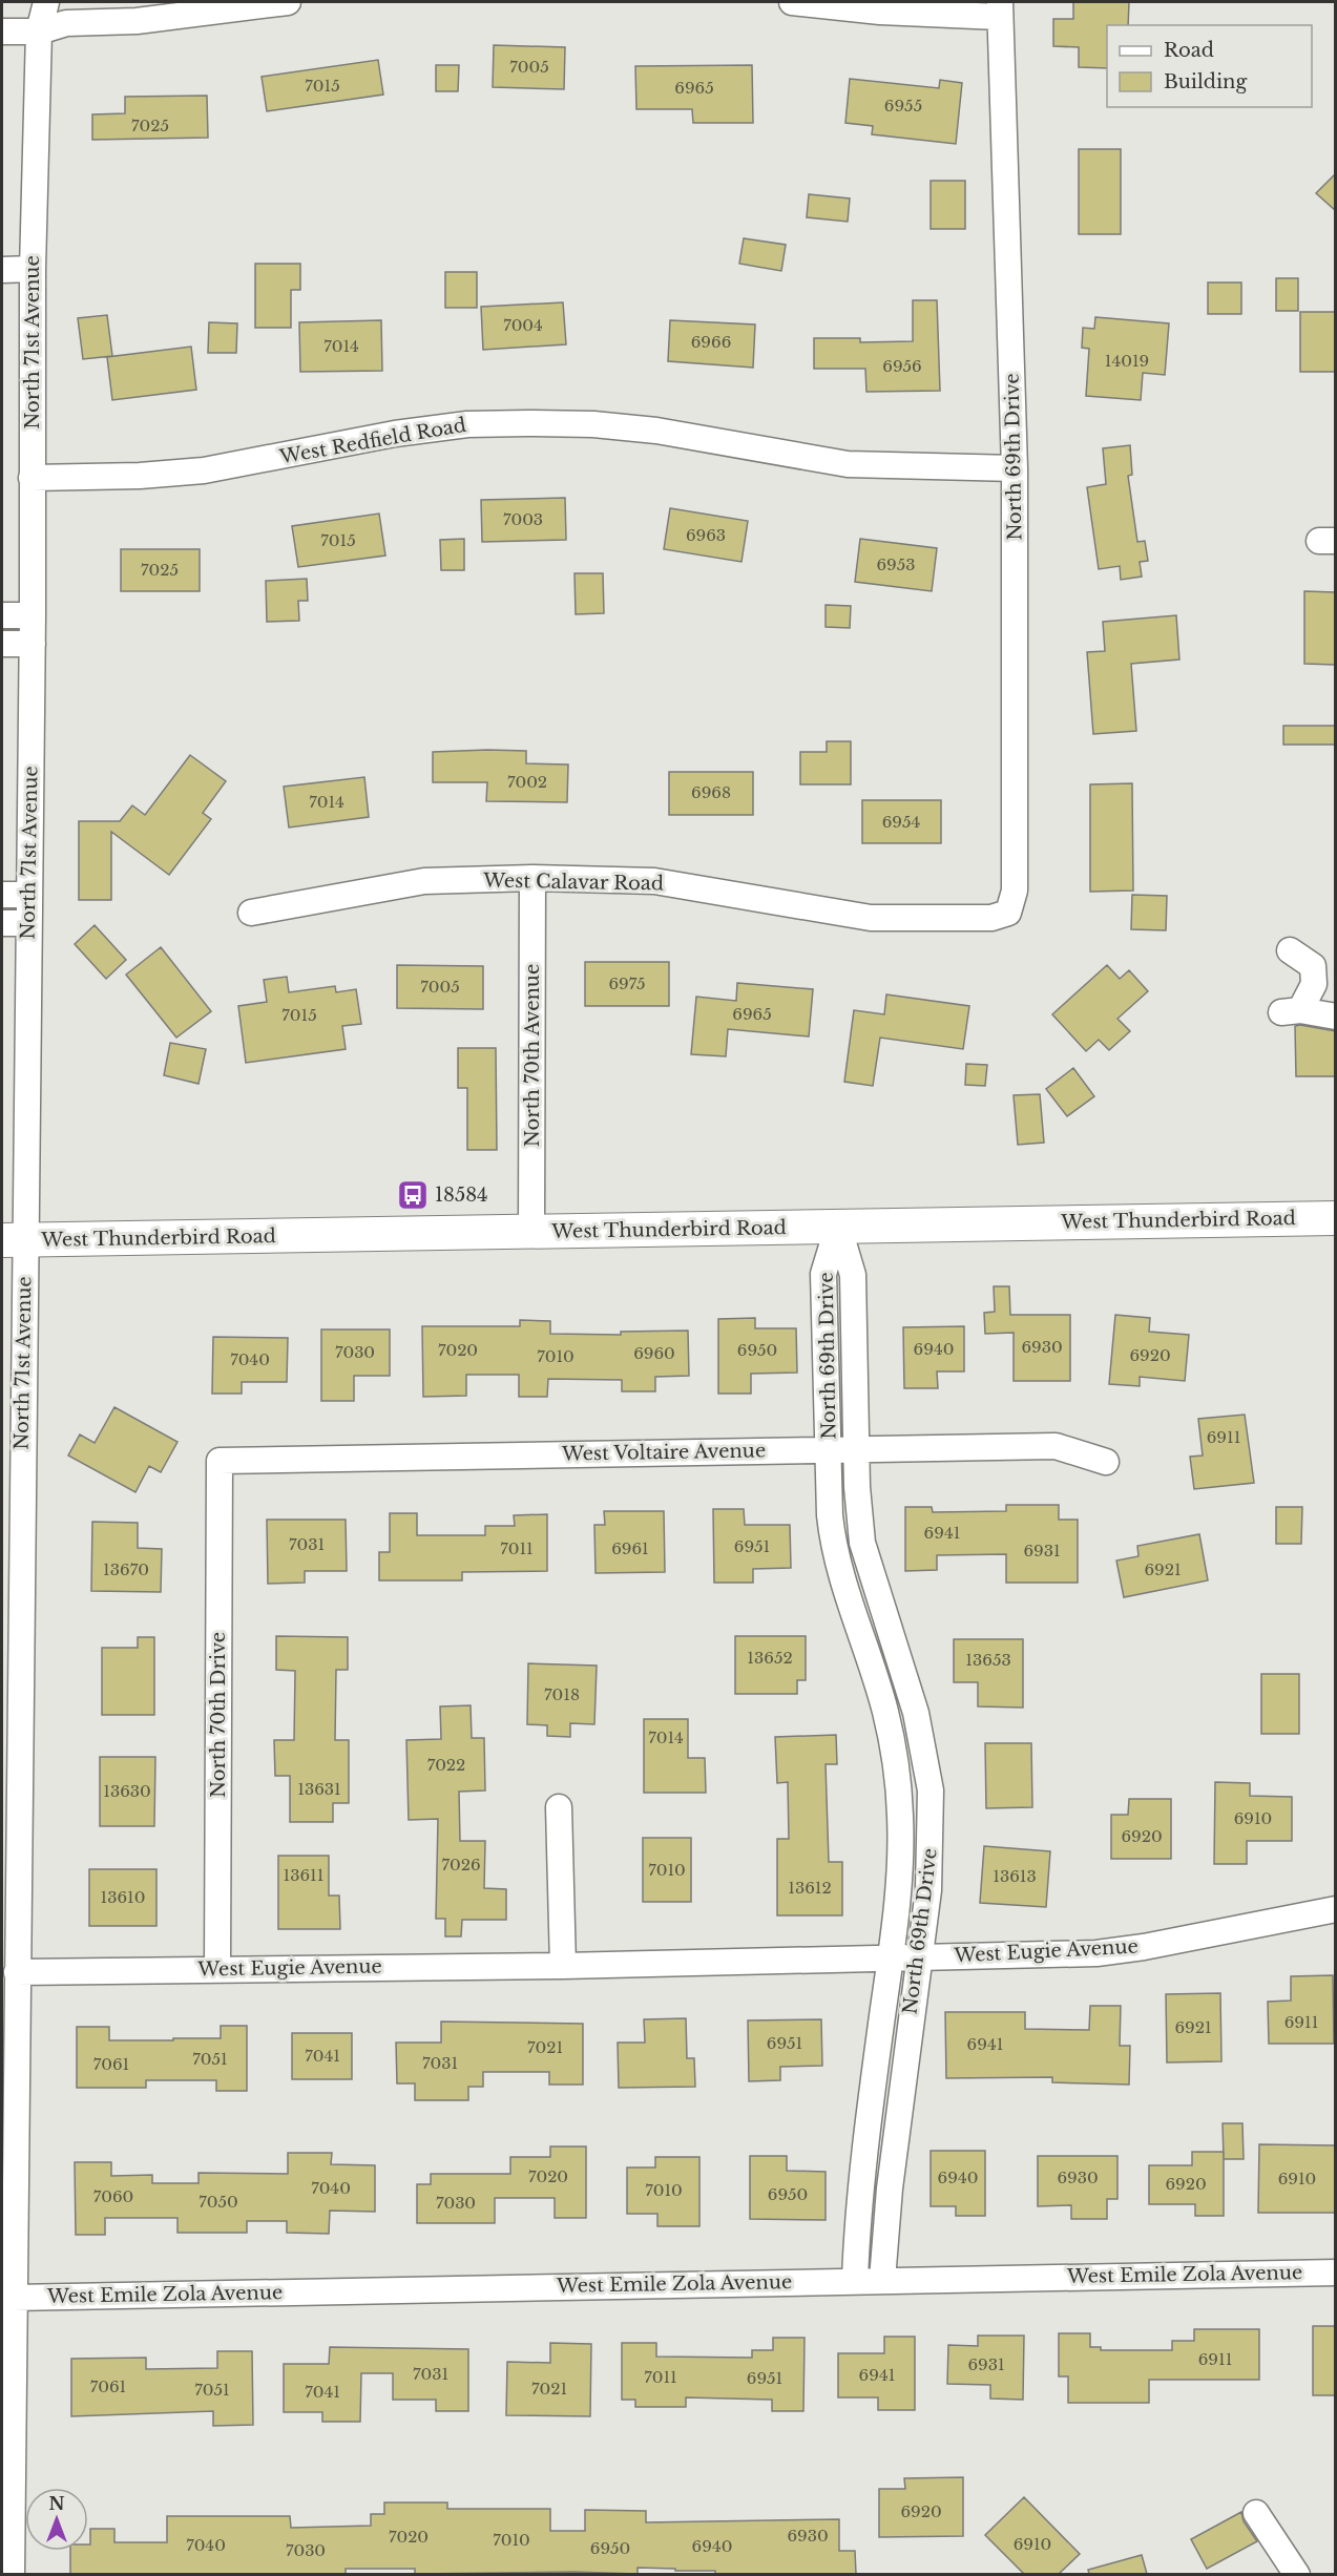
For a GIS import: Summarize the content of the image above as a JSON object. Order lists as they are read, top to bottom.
{
  "streets": {
    "main road": ["West Thunderbird Road"],
    "street": [
      "North 71st Avenue",
      "West Redfield Road",
      "North 69th Drive",
      "West Calavar Road",
      "North 70th Avenue",
      "West Voltaire Avenue",
      "North 70th Drive",
      "West Eugie Avenue",
      "West Emile Zola Avenue"
    ]
  },
  "crossings": [
    ["North 71st Avenue", "West Redfield Road"],
    ["North 71st Avenue", "West Thunderbird Road"],
    ["North 71st Avenue", "West Eugie Avenue"],
    ["North 71st Avenue", "West Emile Zola Avenue"],
    ["West Redfield Road", "North 69th Drive"],
    ["North 69th Drive", "West Calavar Road"],
    ["North 69th Drive", "West Thunderbird Road"],
    ["North 69th Drive", "West Voltaire Avenue"],
    ["North 69th Drive", "West Eugie Avenue"],
    ["North 69th Drive", "West Emile Zola Avenue"],
    ["West Calavar Road", "North 70th Avenue"],
    ["North 70th Avenue", "West Thunderbird Road"],
    ["West Voltaire Avenue", "North 70th Drive"],
    ["North 70th Drive", "West Eugie Avenue"]
  ],
  "places": {
    "bus stop": ["18584"]
  },
  "house_numbers": [
    "7005",
    "7015",
    "6965",
    "6955",
    "7025",
    "7004",
    "6966",
    "7014",
    "14019",
    "6956",
    "7003",
    "6963",
    "7015",
    "6953",
    "7025",
    "7002",
    "6968",
    "7014",
    "6954",
    "6975",
    "7005",
    "6965",
    "7015",
    "6930",
    "6940",
    "7020",
    "6950",
    "7030",
    "6960",
    "6920",
    "7010",
    "7040",
    "6911",
    "6941",
    "7031",
    "6951",
    "7011",
    "6961",
    "6931",
    "13670",
    "6921",
    "13652",
    "13653",
    "7018",
    "7014",
    "7022",
    "13631",
    "13630",
    "6910",
    "6920",
    "7026",
    "7010",
    "13611",
    "13613",
    "13612",
    "13610",
    "6911",
    "6921",
    "6951",
    "6941",
    "7021",
    "7041",
    "7051",
    "7031",
    "7061",
    "7020",
    "6940",
    "6930",
    "6910",
    "6920",
    "7040",
    "7010",
    "6950",
    "7060",
    "7050",
    "7030",
    "6911",
    "6931",
    "7031",
    "6941",
    "7011",
    "6951",
    "7061",
    "7021",
    "7051",
    "7041",
    "6920",
    "6930",
    "7020",
    "7010",
    "6910",
    "7040",
    "6940",
    "6950",
    "7030"
  ],
  "legend": ["Road", "Building"],
  "north": "top"
}
